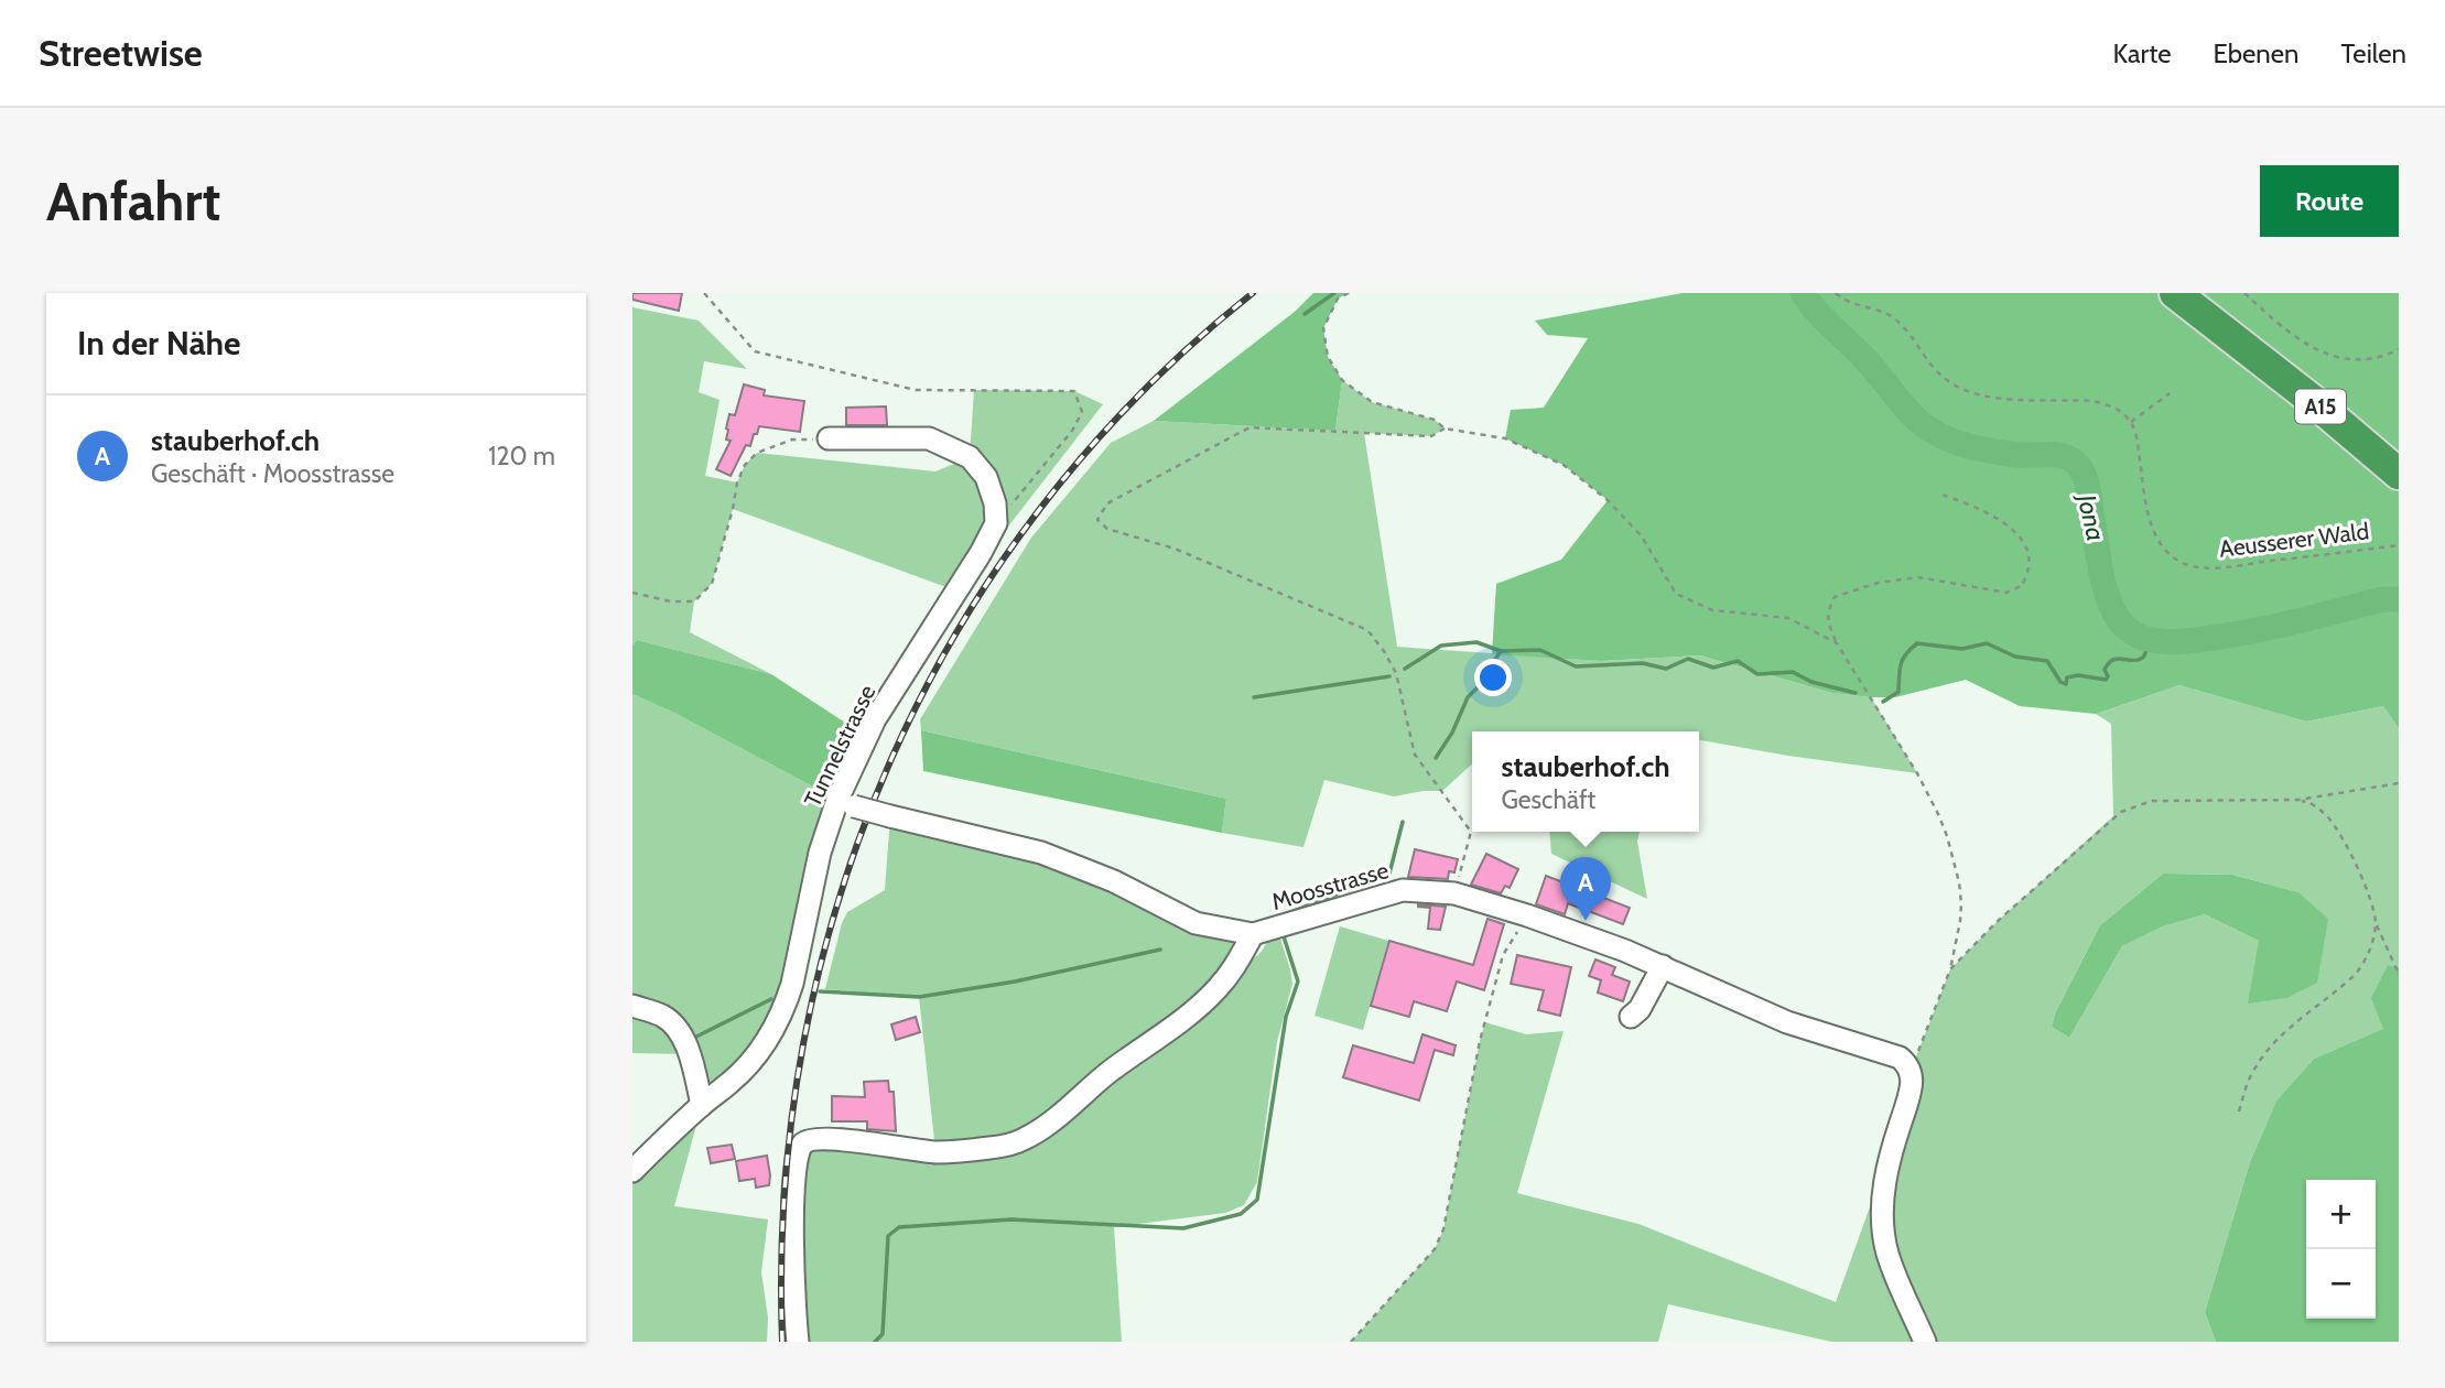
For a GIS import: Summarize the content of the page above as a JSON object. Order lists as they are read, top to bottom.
{
  "streets": {
    "highway": ["A15"],
    "street": ["Tunnelstrasse", "Moosstrasse"],
    "path": ["Aeusserer Wald"]
  },
  "crossings": [
    ["Tunnelstrasse", "Moosstrasse"]
  ],
  "water": ["Jona"],
  "page": {
    "header": "Streetwise",
    "nav": ["Karte", "Ebenen", "Teilen"],
    "buttons": "Route",
    "title": "Anfahrt",
    "heading": "In der Nähe",
    "list": [
      {
        "mark": "A",
        "name": "stauberhof.ch",
        "note": "Geschäft · Moosstrasse",
        "value": "120 m"
      }
    ],
    "popup": ["stauberhof.ch", "Geschäft"],
    "pins": "A",
    "map_buttons": ["+", "−"]
  }
}
